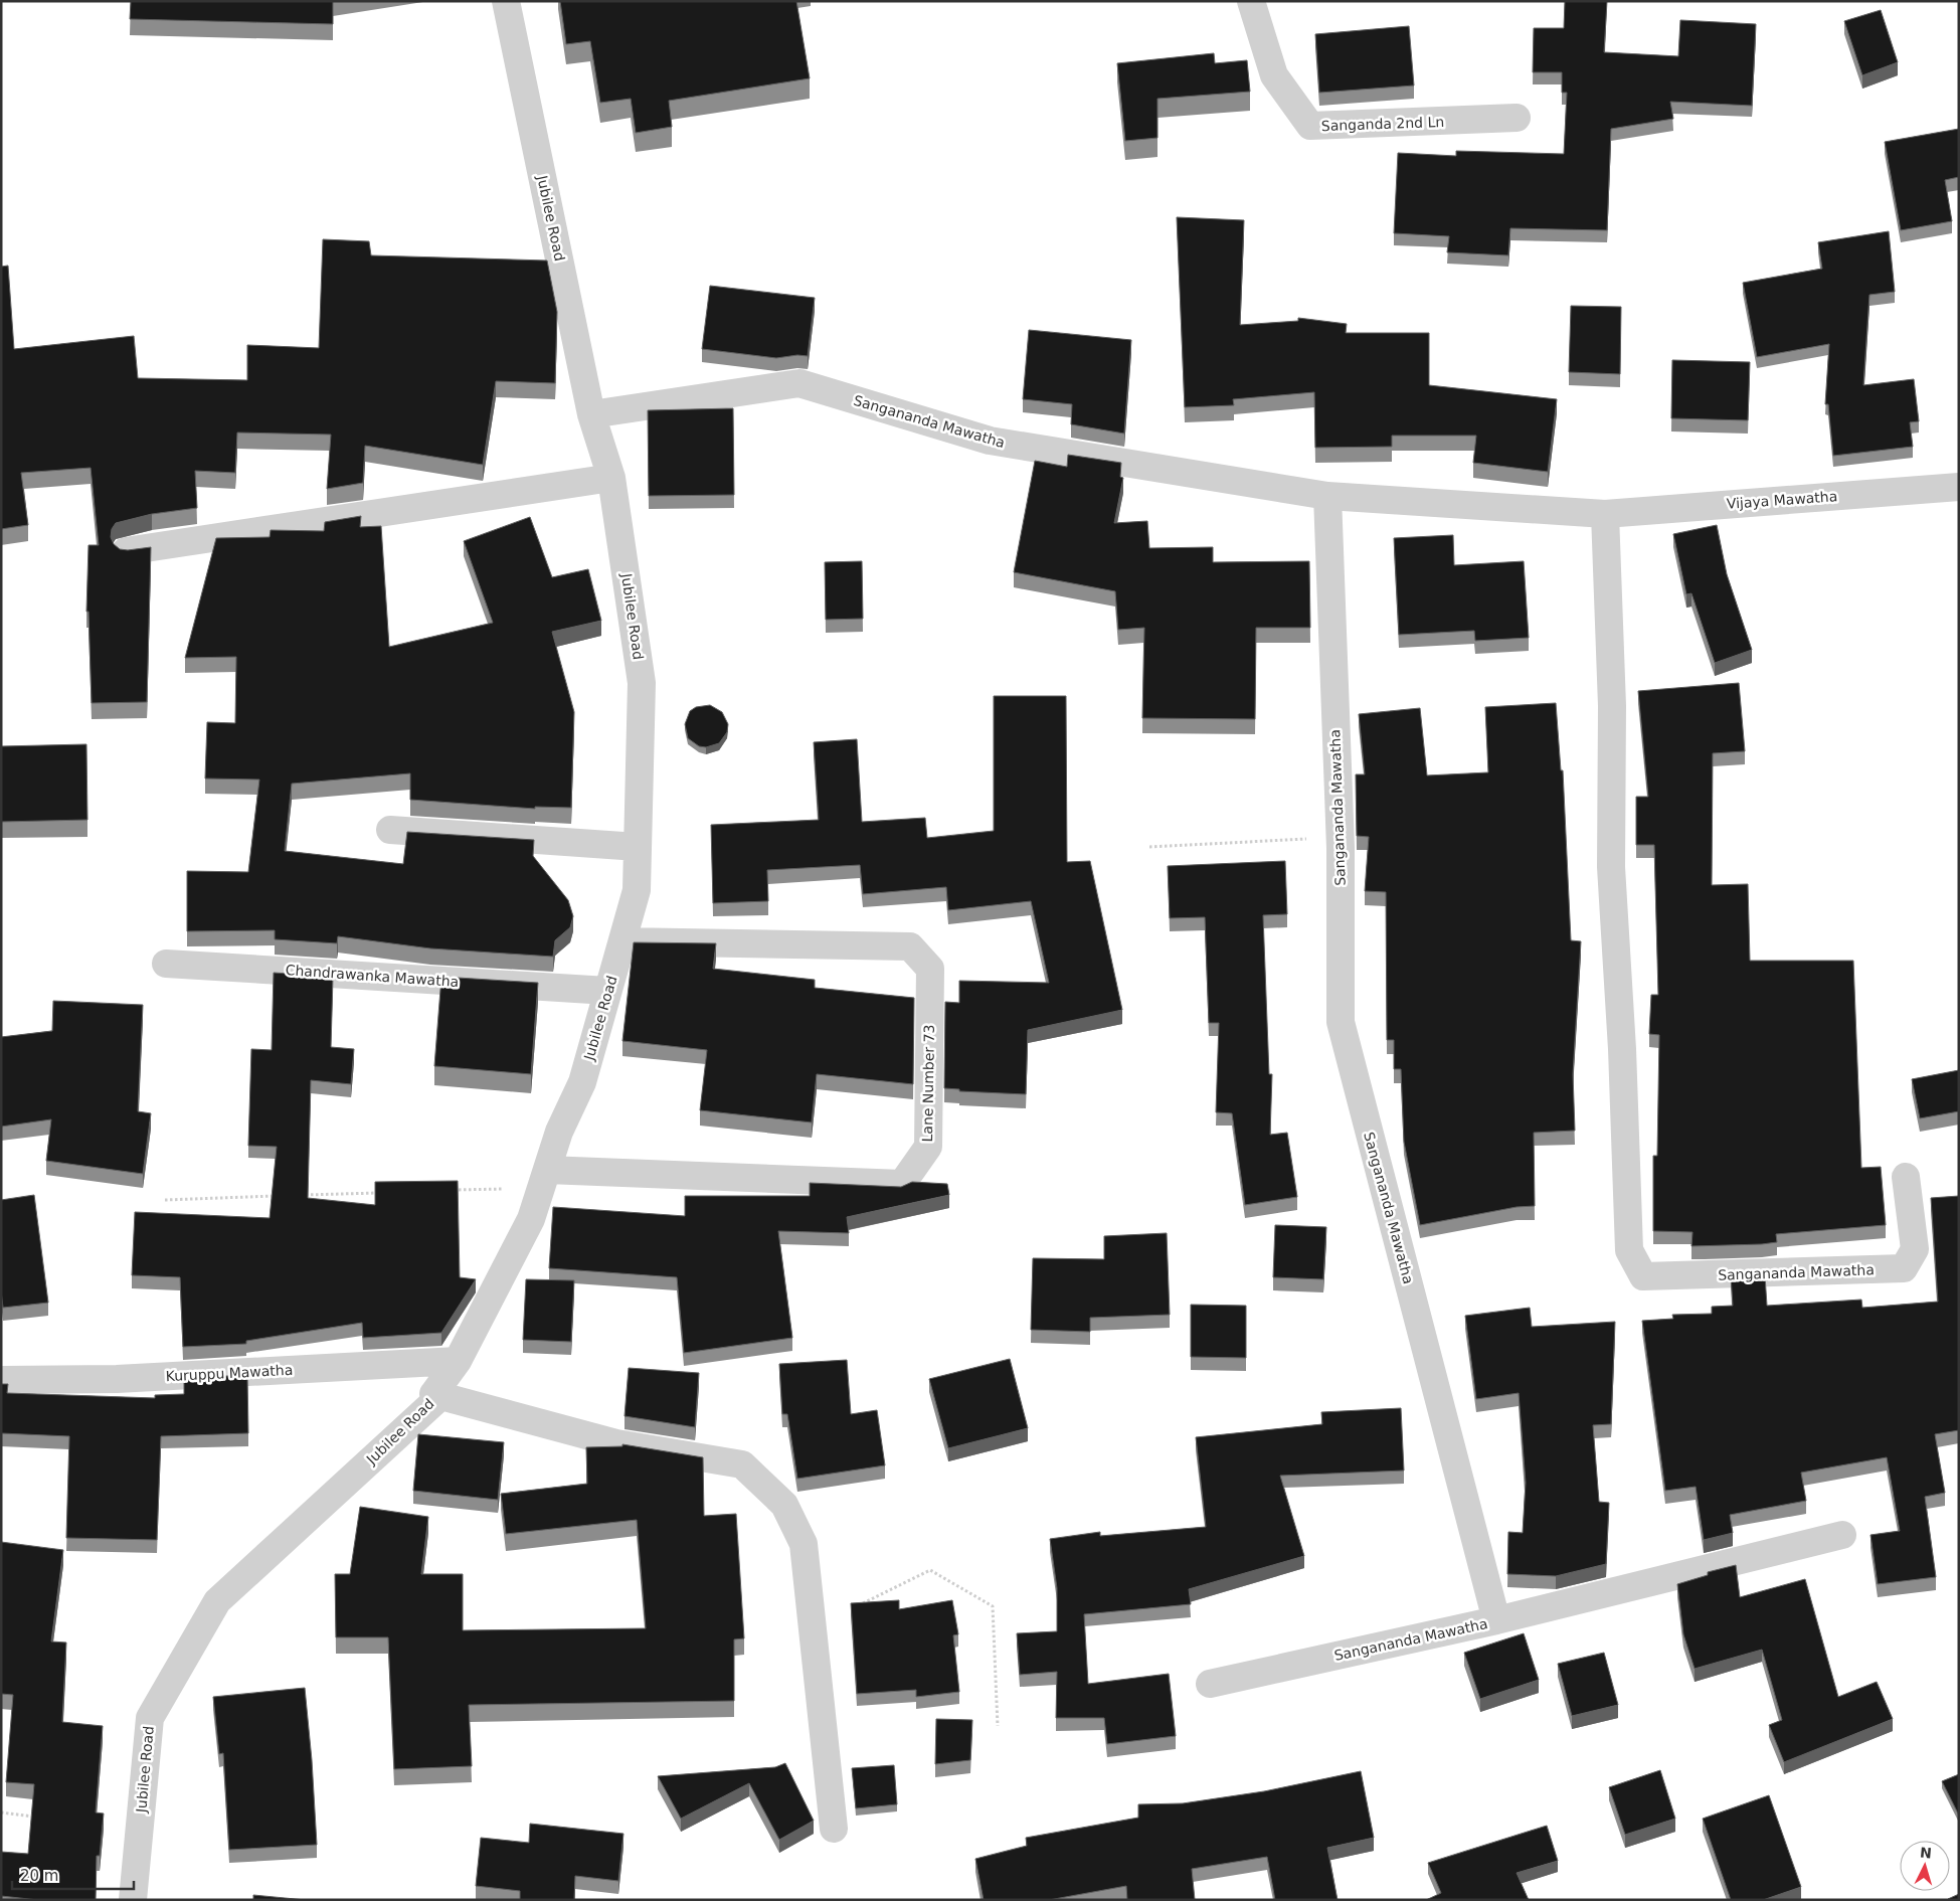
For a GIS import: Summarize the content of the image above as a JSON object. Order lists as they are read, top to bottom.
{
  "streets": {
    "street": [
      "Sanganda 2nd Ln",
      "Jubilee Road",
      "Sangananda Mawatha",
      "Vijaya Mawatha",
      "Chandrawanka Mawatha",
      "Lane Number 73",
      "Kuruppu Mawatha"
    ]
  },
  "crossings": [
    ["Jubilee Road", "Sangananda Mawatha"],
    ["Jubilee Road", "Chandrawanka Mawatha"],
    ["Jubilee Road", "Lane Number 73"],
    ["Jubilee Road", "Kuruppu Mawatha"],
    ["Sangananda Mawatha", "Vijaya Mawatha"]
  ],
  "scale_bar": "20 m",
  "north": "top"
}
